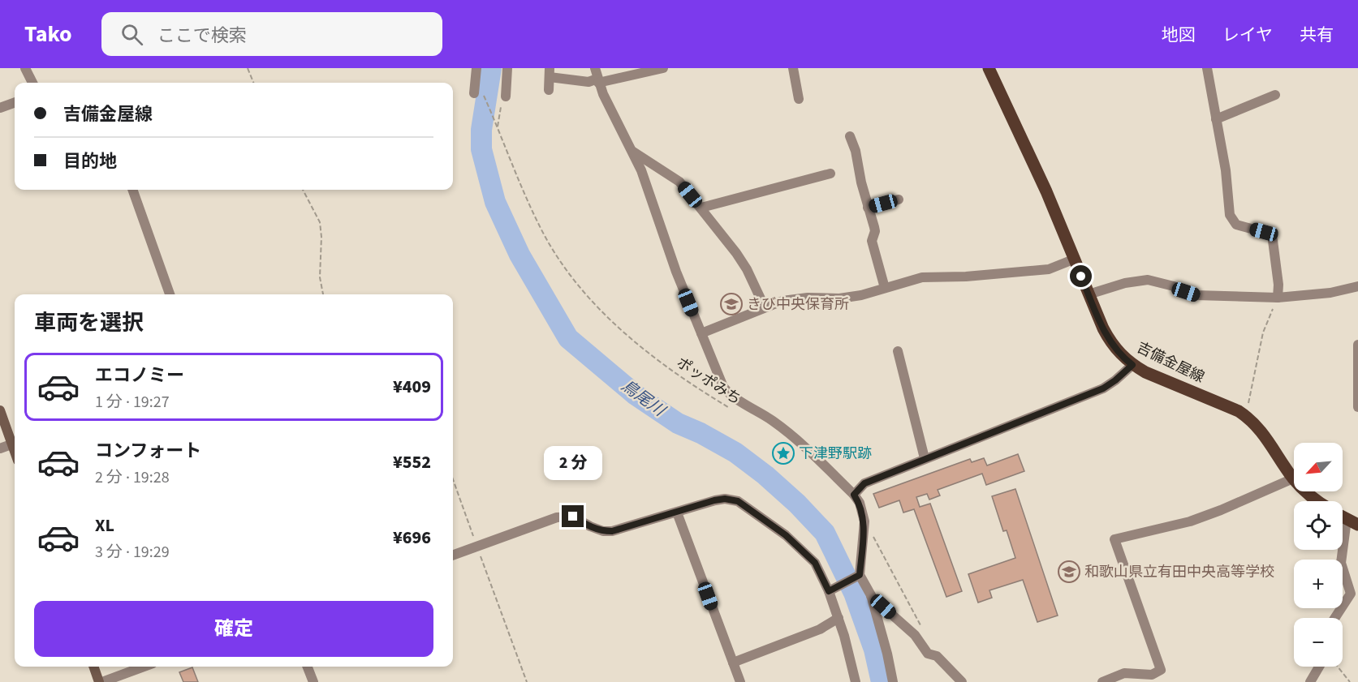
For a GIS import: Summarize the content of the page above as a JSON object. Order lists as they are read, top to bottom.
{
  "streets": {
    "main road": ["吉備金屋線"],
    "path": ["ポッポみち"]
  },
  "water": ["鳥尾川"],
  "places": {
    "school or university": ["きび中央保育所", "和歌山県立有田中央高等学校"],
    "place": ["下津野駅跡"]
  },
  "north": "bottom left",
  "page": {
    "header": "Tako",
    "search": "ここで検索",
    "nav": ["地図", "レイヤ", "共有"],
    "banner": ["吉備金屋線", "目的地"],
    "heading": "車両を選択",
    "list": [
      {
        "name": "エコノミー",
        "note": "1 分 · 19:27",
        "value": "¥409"
      },
      {
        "name": "コンフォート",
        "note": "2 分 · 19:28",
        "value": "¥552"
      },
      {
        "name": "XL",
        "note": "3 分 · 19:29",
        "value": "¥696"
      }
    ],
    "map_buttons": ["+", "−"],
    "bubble": "2 分",
    "buttons": "確定"
  }
}
